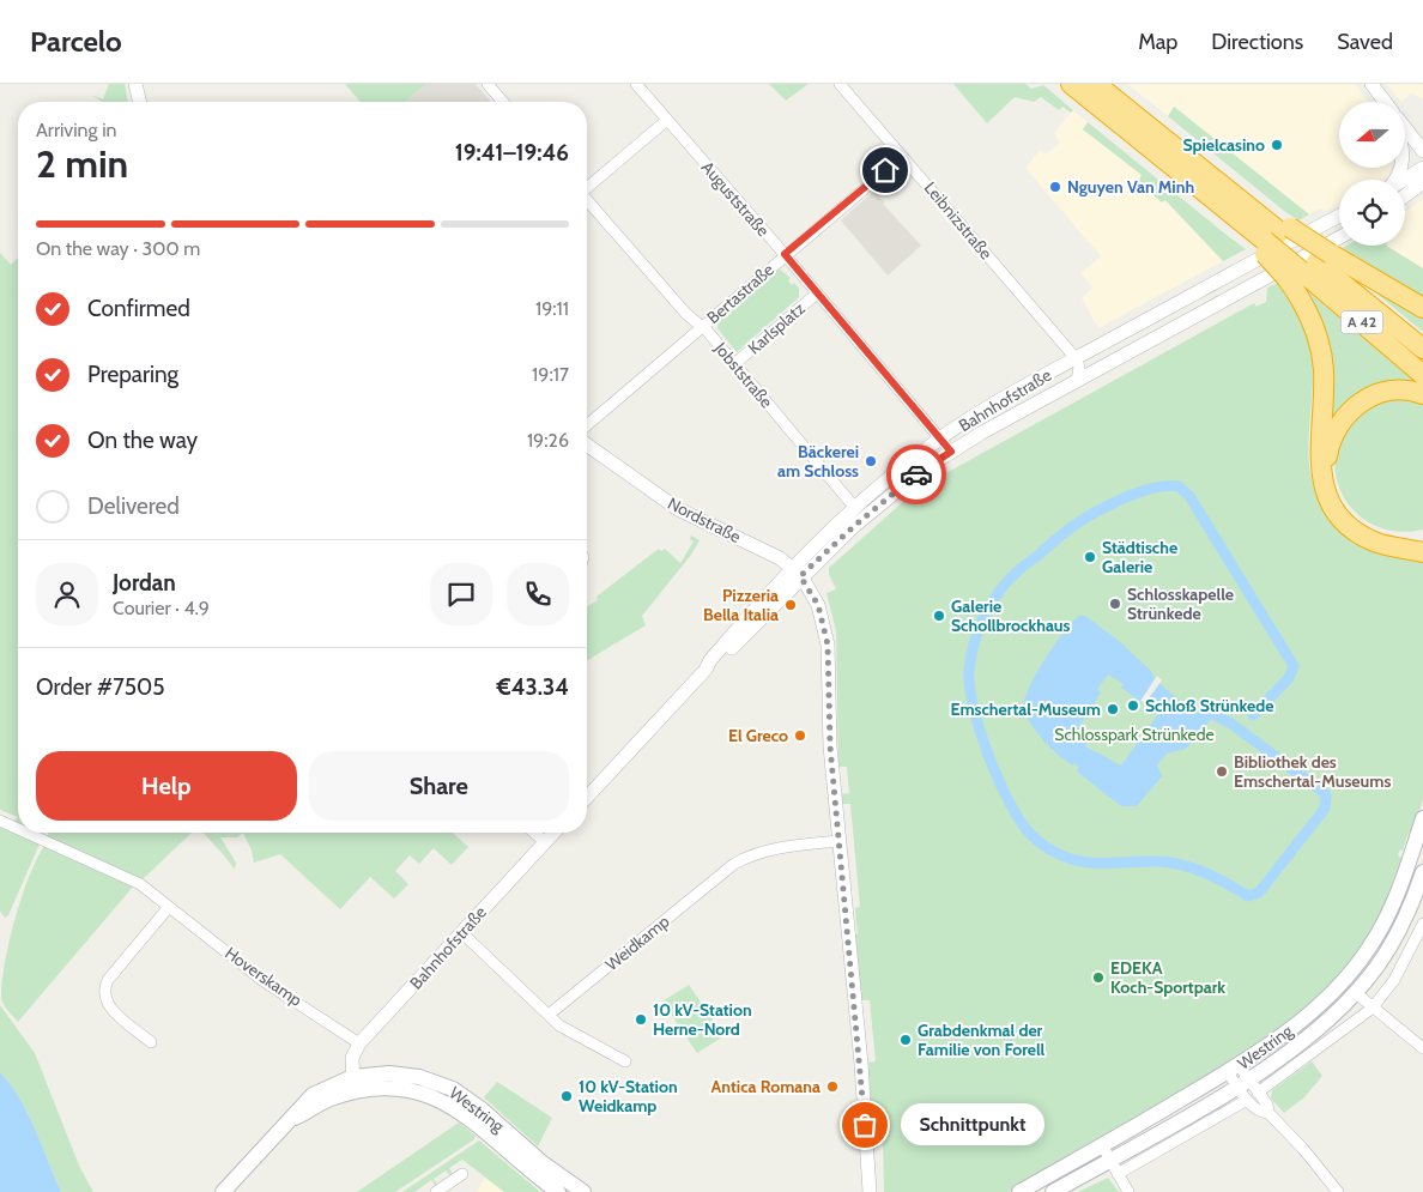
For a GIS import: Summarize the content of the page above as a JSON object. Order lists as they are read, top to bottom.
{
  "streets": {
    "highway": ["A 42"],
    "main road": ["Westring"],
    "street": [
      "Auguststraße",
      "Leibnizstraße",
      "Bertastraße",
      "Karlsplatz",
      "Jobststraße",
      "Bahnhofstraße",
      "Nordstraße",
      "Weidkamp",
      "Hoverskamp"
    ]
  },
  "crossings": [
    ["Auguststraße", "Bertastraße"],
    ["Auguststraße", "Karlsplatz"],
    ["Auguststraße", "Jobststraße"],
    ["Auguststraße", "Bahnhofstraße"],
    ["Leibnizstraße", "Bertastraße"],
    ["Leibnizstraße", "Bahnhofstraße"],
    ["Bertastraße", "Jobststraße"],
    ["Karlsplatz", "Jobststraße"],
    ["Jobststraße", "Bahnhofstraße"],
    ["Bahnhofstraße", "Nordstraße"],
    ["Bahnhofstraße", "Hoverskamp"],
    ["Bahnhofstraße", "Westring"]
  ],
  "parks": ["Schlosspark Strünkede"],
  "places": [
    "Spielcasino",
    "Nguyen Van Minh",
    "Bäckerei am Schloss",
    "Städtische Galerie",
    "Schlosskapelle Strünkede",
    "Pizzeria Bella Italia",
    "Galerie Schollbrockhaus",
    "Schloß Strünkede",
    "Emschertal-Museum",
    "El Greco",
    "Bibliothek des Emschertal-Museums",
    "EDEKA Koch-Sportpark",
    "10 kV-Station Herne-Nord",
    "Grabdenkmal der Familie von Forell",
    "Antica Romana",
    "10 kV-Station Weidkamp",
    "Schnittpunkt"
  ],
  "north": "left",
  "page": {
    "header": "Parcelo",
    "nav": ["Map", "Directions", "Saved"],
    "heading": ["2 min", "Arriving in", "19:41–19:46"],
    "panel": [
      "Jordan",
      "Courier · 4.9",
      "Order #7505",
      "€43.34"
    ],
    "bar": "On the way · 300 m",
    "list": [
      ["Confirmed", "19:11"],
      ["Preparing", "19:17"],
      ["On the way", "19:26"],
      "Delivered"
    ],
    "buttons": ["Help", "Share"],
    "bubble": "Schnittpunkt"
  }
}
